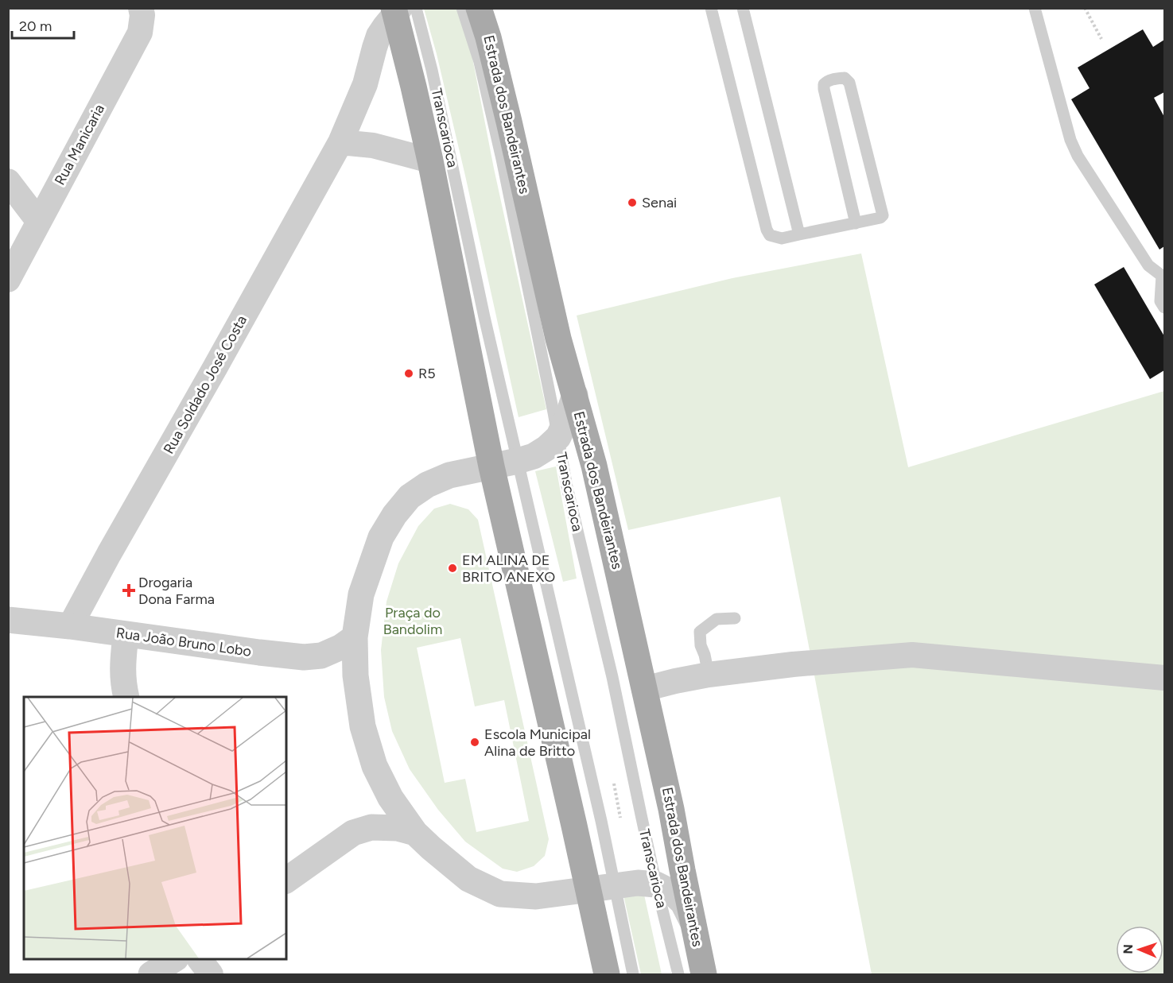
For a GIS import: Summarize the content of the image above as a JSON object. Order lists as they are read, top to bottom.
{
  "streets": {
    "main road": ["Estrada dos Bandeirantes"],
    "street": ["Rua Manicaria", "Rua Soldado José Costa", "Rua João Bruno Lobo"],
    "lane": ["Transcarioca"]
  },
  "crossings": [
    ["Transcarioca", "Rua Soldado José Costa"],
    ["Rua Soldado José Costa", "Rua João Bruno Lobo"]
  ],
  "parks": ["Praça do Bandolim"],
  "places": {
    "other": [
      "Senai",
      "R5",
      "EM ALINA DE BRITO ANEXO",
      "Escola Municipal Alina de Britto"
    ],
    "health": ["Drogaria Dona Farma"]
  },
  "scale_bar": "20 m",
  "north": "left"
}
